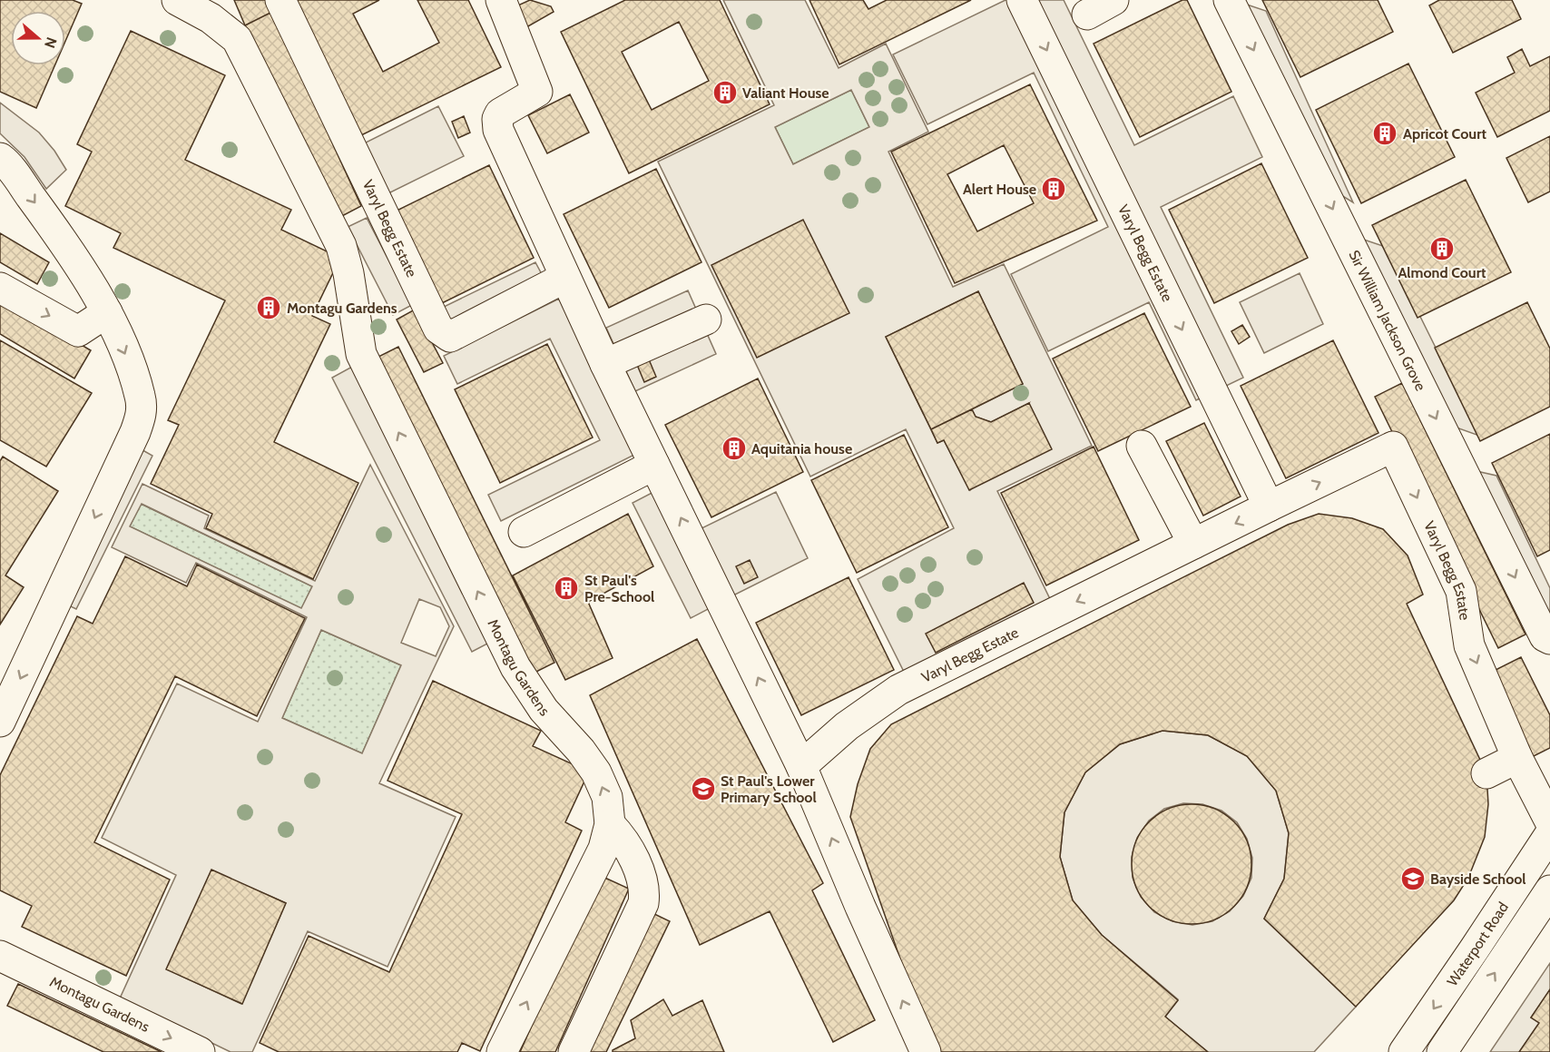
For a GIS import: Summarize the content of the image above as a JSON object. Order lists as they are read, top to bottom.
{
  "streets": {
    "street": [
      "Varyl Begg Estate",
      "Sir William Jackson Grove",
      "Montagu Gardens",
      "Waterport Road"
    ]
  },
  "one_way": ["Sir William Jackson Grove"],
  "places": {
    "building": [
      "Valiant House",
      "Apricot Court",
      "Alert House",
      "Almond Court",
      "Montagu Gardens",
      "Aquitania house",
      "St Paul's Pre-School"
    ],
    "school or university": ["St Paul's Lower Primary School", "Bayside School"]
  },
  "north": "right"
}
